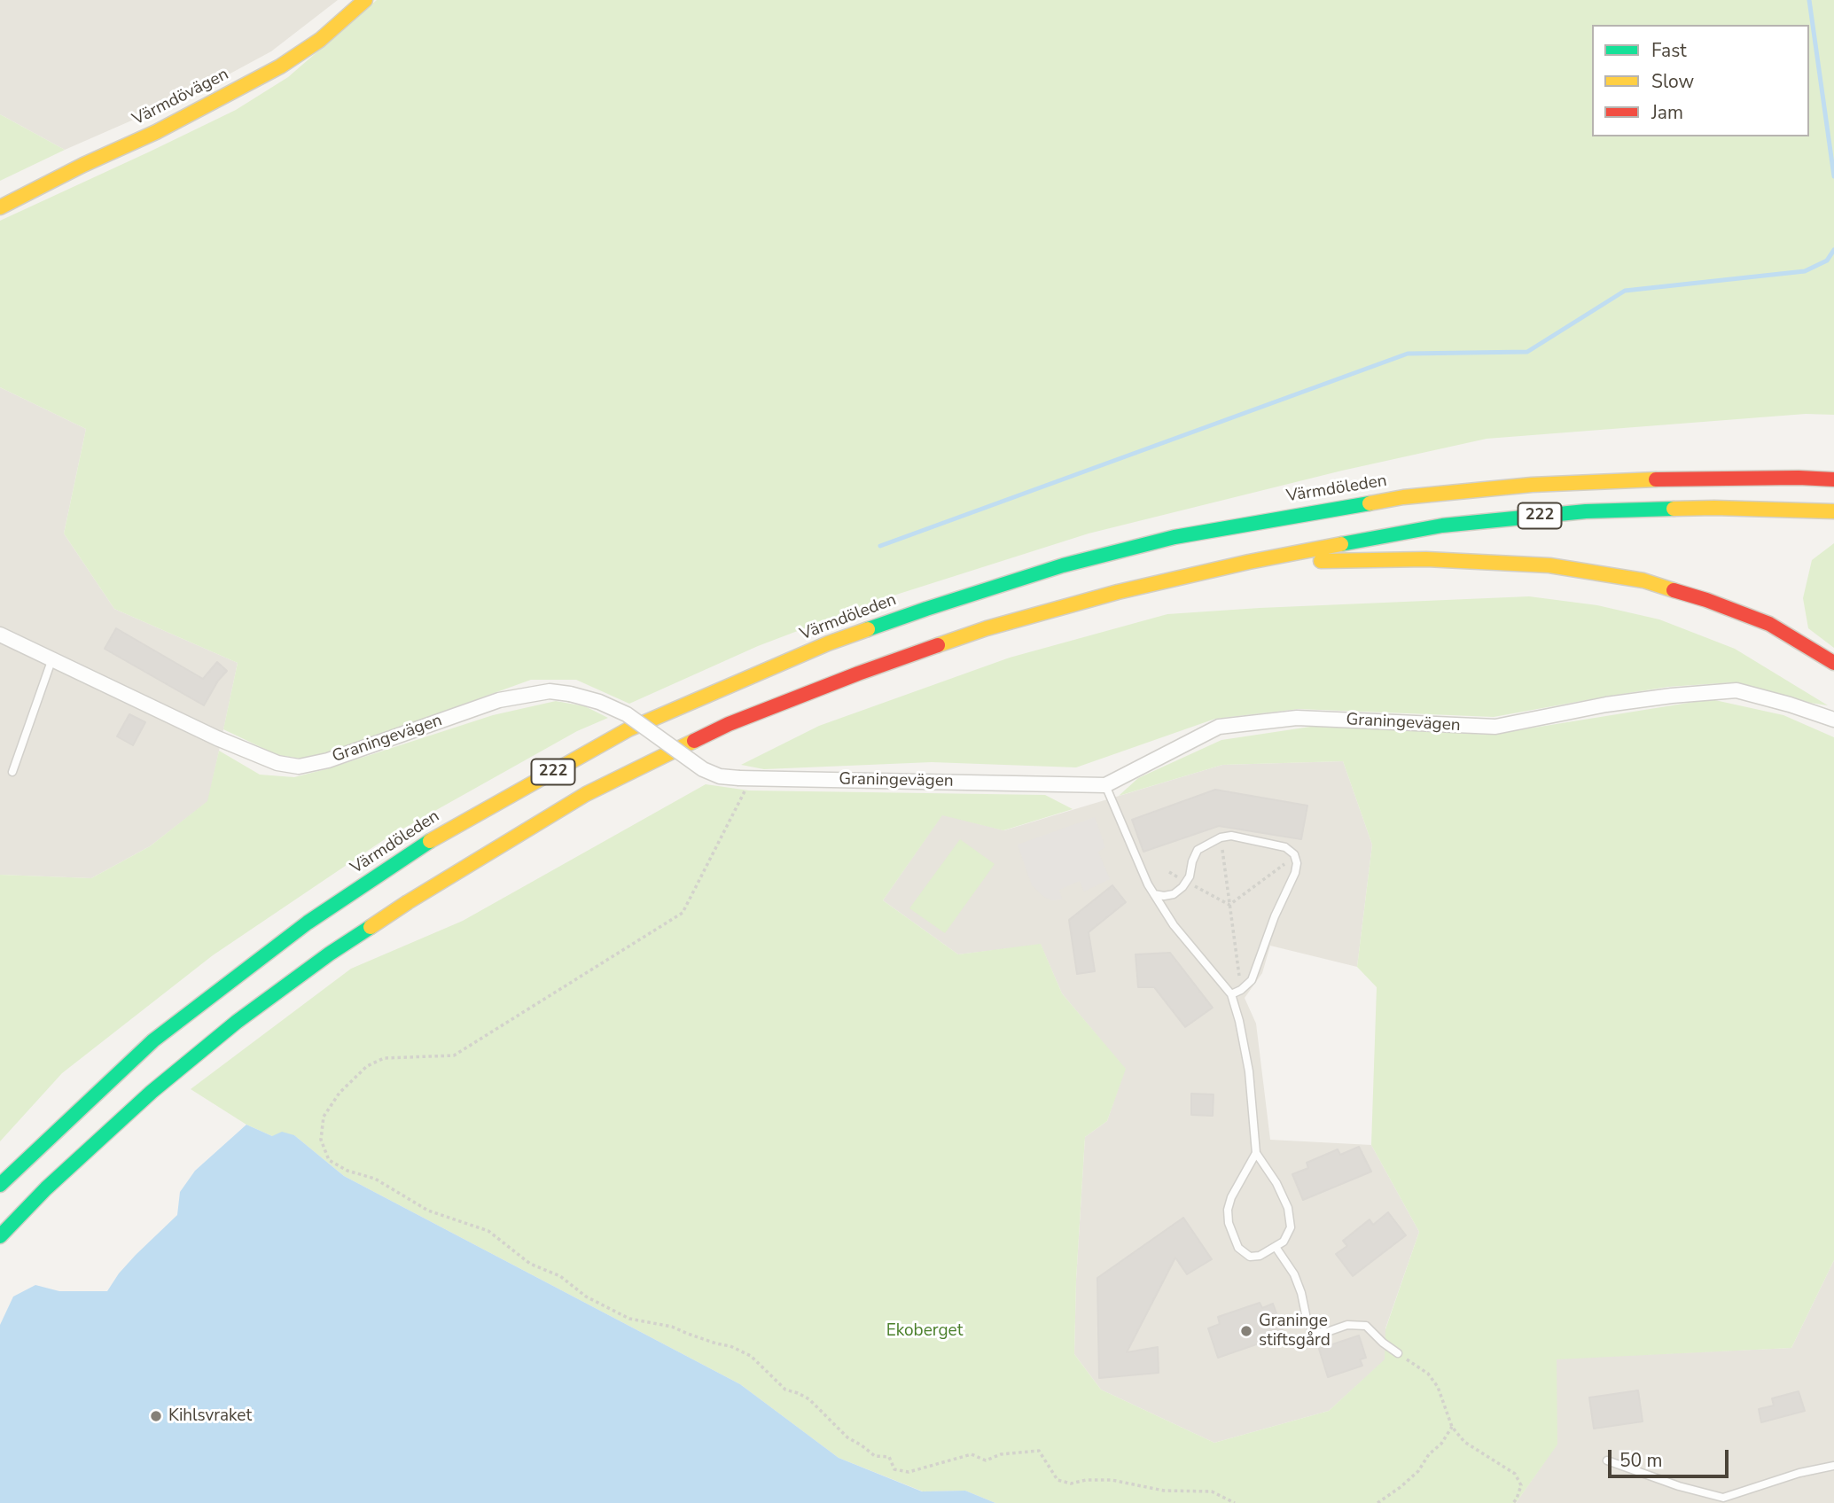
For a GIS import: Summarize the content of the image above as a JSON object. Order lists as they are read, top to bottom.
{
  "streets": {
    "main road": ["Värmdövägen", "Värmdöleden", "222"],
    "street": ["Graningevägen"]
  },
  "parks": ["Ekoberget"],
  "places": ["Graninge stiftsgård", "Kihlsvraket"],
  "legend": ["Fast", "Slow", "Jam"],
  "scale_bar": "50 m"
}
